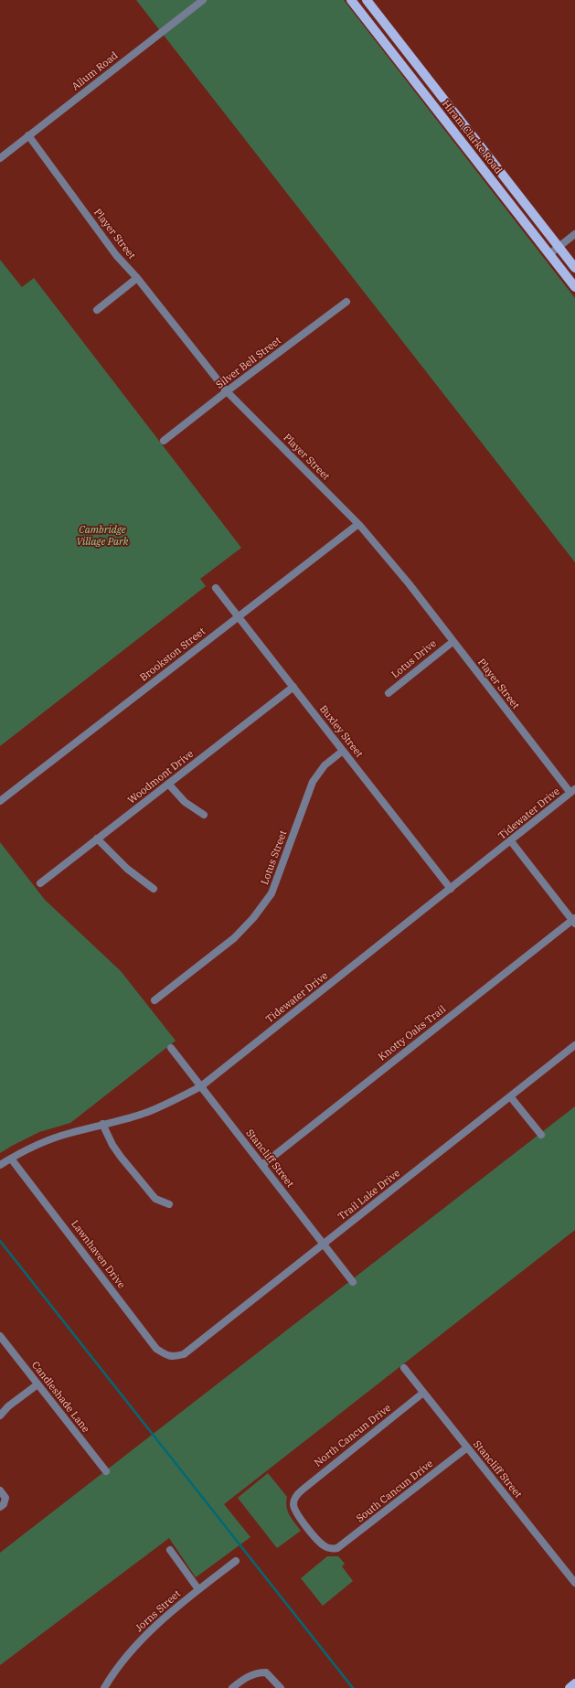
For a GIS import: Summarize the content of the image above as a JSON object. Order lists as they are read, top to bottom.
{
  "streets": {
    "main road": ["Hiram Clarke Road"],
    "street": [
      "Allum Road",
      "Player Street",
      "Silver Bell Street",
      "Brookston Street",
      "Lotus Drive",
      "Buxley Street",
      "Woodmont Drive",
      "Tidewater Drive",
      "Lotus Street",
      "Knotty Oaks Trail",
      "Stancliff Street",
      "Trail Lake Drive",
      "Lawnhaven Drive",
      "Candleshade Lane",
      "North Cancun Drive",
      "South Cancun Drive",
      "Jorns Street"
    ]
  },
  "crossings": [
    ["Allum Road", "Player Street"],
    ["Player Street", "Silver Bell Street"],
    ["Player Street", "Brookston Street"],
    ["Player Street", "Lotus Drive"],
    ["Player Street", "Tidewater Drive"],
    ["Brookston Street", "Buxley Street"],
    ["Buxley Street", "Woodmont Drive"],
    ["Buxley Street", "Tidewater Drive"],
    ["Buxley Street", "Lotus Street"],
    ["Tidewater Drive", "Stancliff Street"],
    ["Tidewater Drive", "Lawnhaven Drive"],
    ["Knotty Oaks Trail", "Stancliff Street"],
    ["Stancliff Street", "Trail Lake Drive"],
    ["Stancliff Street", "North Cancun Drive"],
    ["Stancliff Street", "South Cancun Drive"],
    ["Trail Lake Drive", "Lawnhaven Drive"],
    ["North Cancun Drive", "South Cancun Drive"]
  ],
  "parks": ["Cambridge Village Park"]
}
